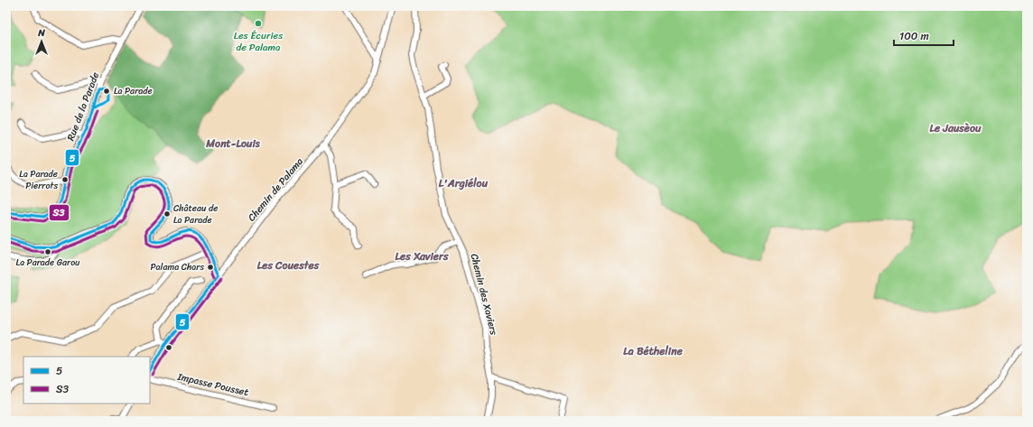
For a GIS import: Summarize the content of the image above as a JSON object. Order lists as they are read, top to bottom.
{
  "streets": {
    "street": [
      "Rue de la Parade",
      "Chemin de Palama",
      "Chemin des Xaviers",
      "Impasse Pousset"
    ]
  },
  "districts": [
    "Le Jausèou",
    "Mont-Louis",
    "L'Argiélou",
    "Les Xaviers",
    "Les Couestes",
    "La Bétheline"
  ],
  "places": [
    "Les Écuries de Palama",
    "La Parade",
    "La Parade Pierrots",
    "Château de La Parade",
    "La Parade Garou",
    "Palama Chars"
  ],
  "lines": ["transit line 5", "transit line S3"],
  "legend": ["5", "S3"],
  "scale_bar": "100 m",
  "north": "top"
}
